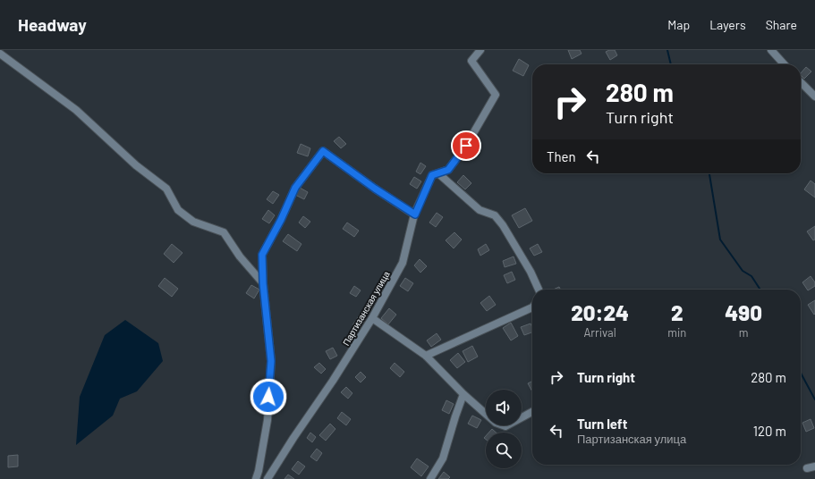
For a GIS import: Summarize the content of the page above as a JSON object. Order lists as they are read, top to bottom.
{
  "streets": {
    "street": ["Партизанская улица"]
  },
  "page": {
    "header": "Headway",
    "nav": ["Map", "Layers", "Share"],
    "turn": ["280 m", "Turn right"],
    "then": "Then",
    "eta": [
      "20:24",
      "Arrival",
      "2",
      "min",
      "490",
      "m"
    ],
    "list": [
      {
        "name": "Turn right",
        "value": "280 m"
      },
      {
        "name": "Turn left",
        "note": "Партизанская улица",
        "value": "120 m"
      }
    ]
  }
}
